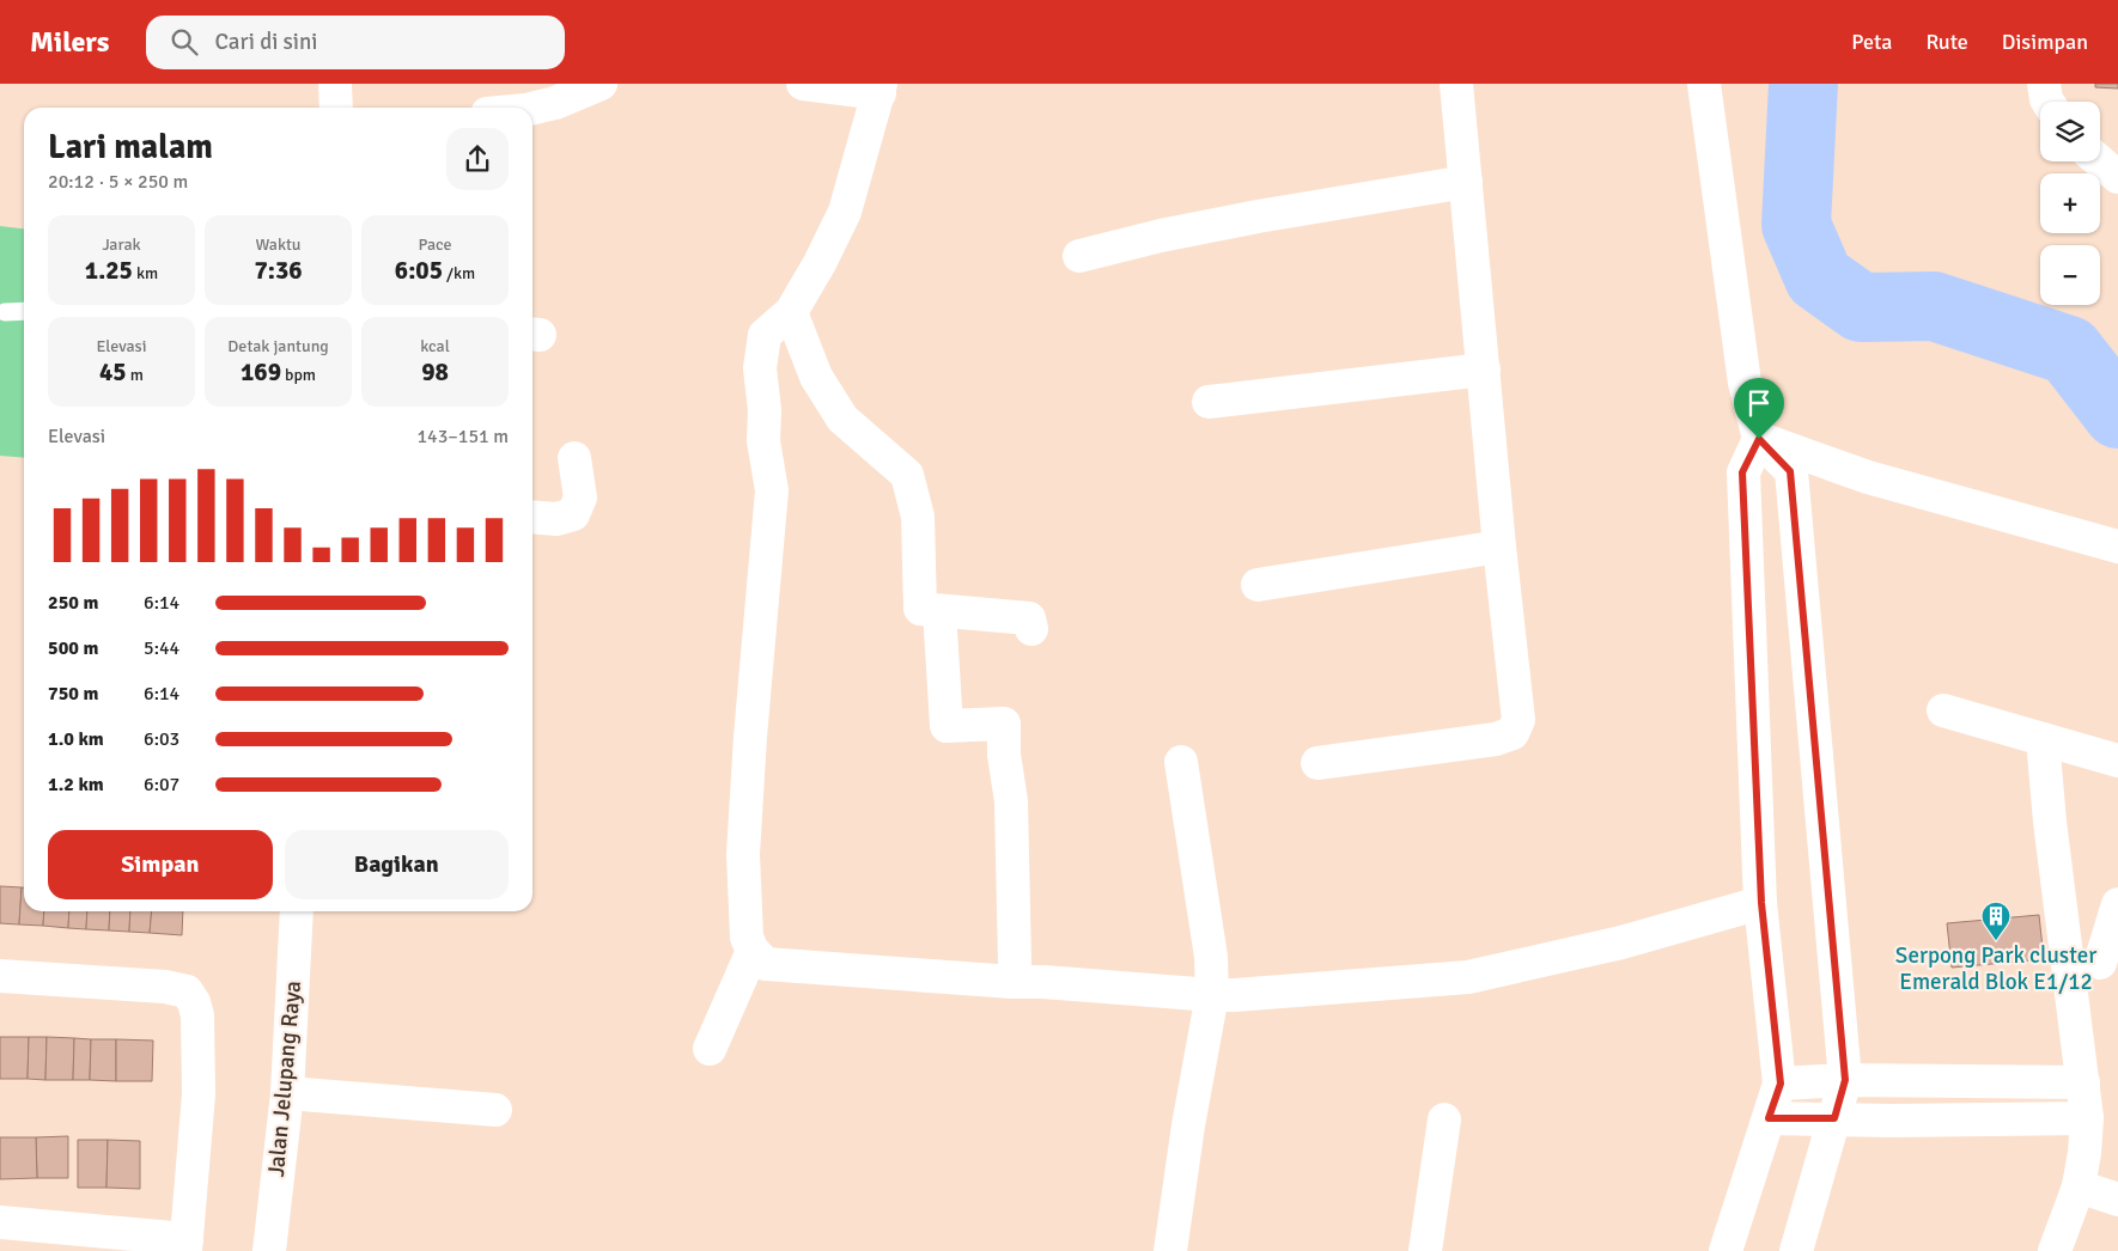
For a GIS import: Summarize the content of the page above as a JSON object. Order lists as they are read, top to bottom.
{
  "streets": {
    "street": ["Jalan Jelupang Raya"]
  },
  "places": {
    "building": ["Serpong Park cluster Emerald Blok E1/12"]
  },
  "page": {
    "header": "Milers",
    "search": "Cari di sini",
    "nav": ["Peta", "Rute", "Disimpan"],
    "map_buttons": ["+", "−"],
    "heading": ["Lari malam", "20:12 · 5 × 250 m"],
    "stats": [
      ["Jarak", "1.25 km"],
      ["Waktu", "7:36"],
      ["Pace", "6:05 /km"],
      ["Elevasi", "45 m"],
      ["Detak jantung", "169 bpm"],
      ["kcal", "98"]
    ],
    "chart": ["Elevasi", "143–151 m"],
    "list": [
      {
        "name": "250 m",
        "note": "6:14"
      },
      {
        "name": "500 m",
        "note": "5:44"
      },
      {
        "name": "750 m",
        "note": "6:14"
      },
      {
        "name": "1.0 km",
        "note": "6:03"
      },
      {
        "name": "1.2 km",
        "note": "6:07"
      }
    ],
    "buttons": ["Simpan", "Bagikan"]
  }
}
